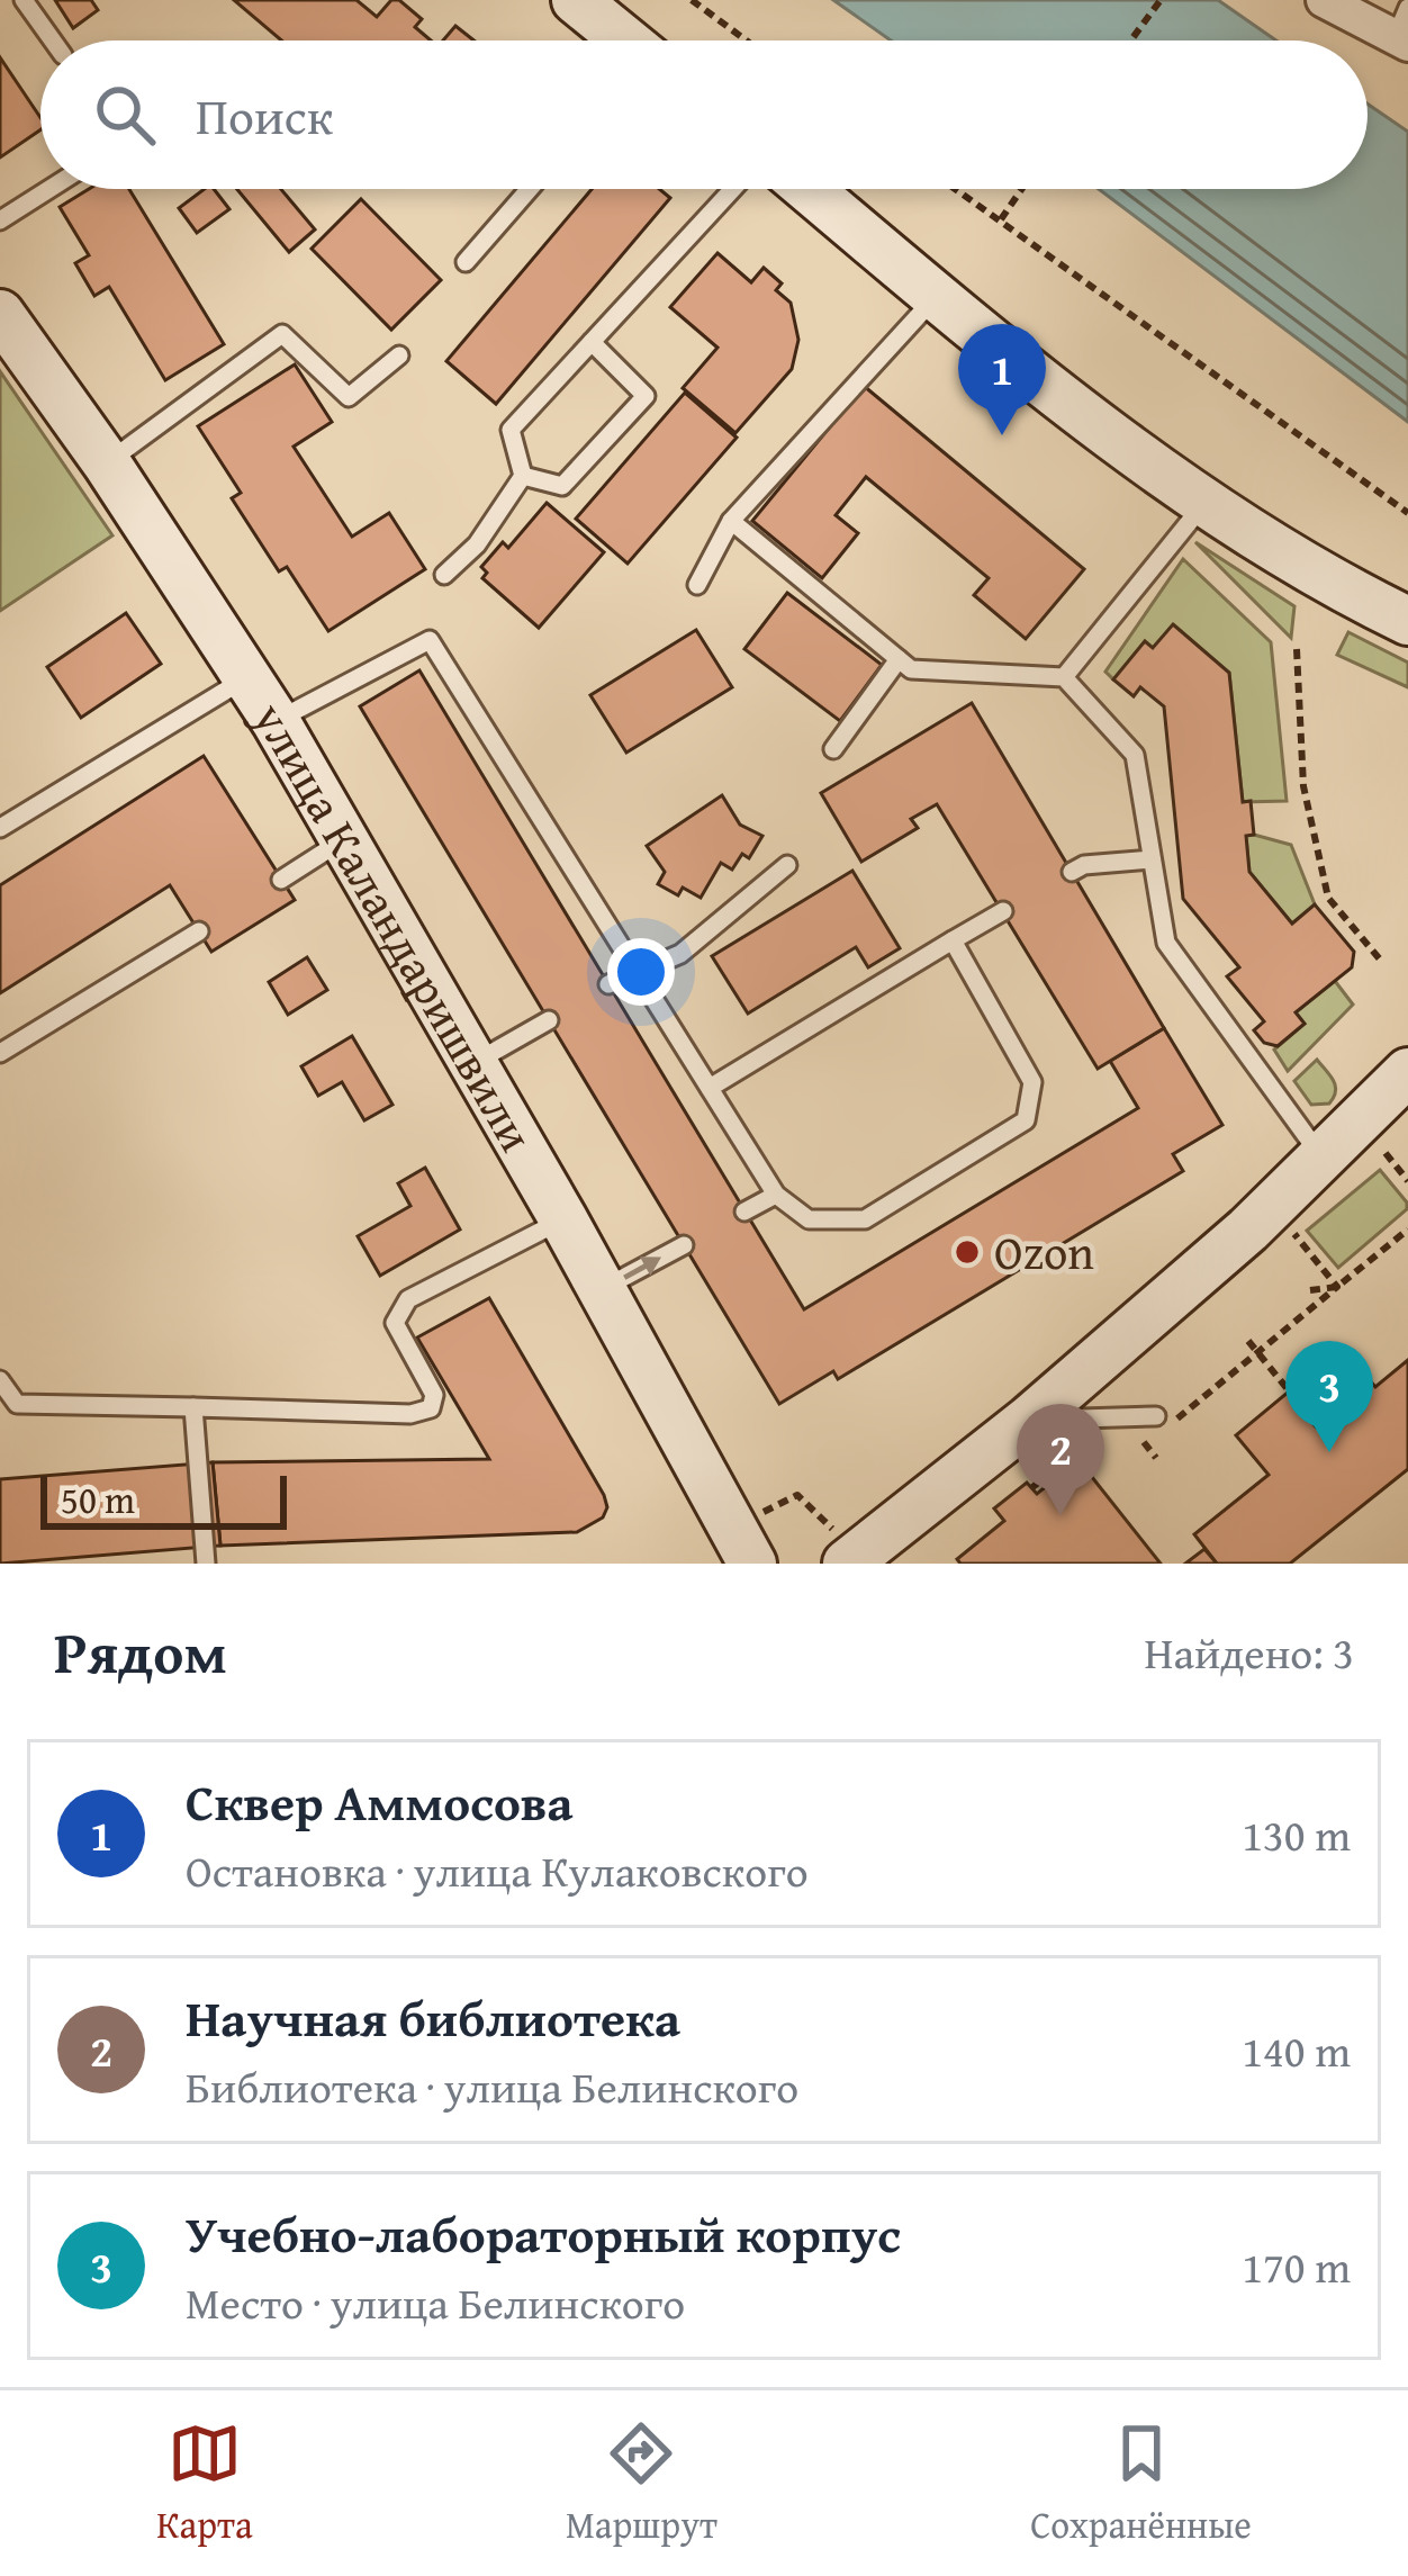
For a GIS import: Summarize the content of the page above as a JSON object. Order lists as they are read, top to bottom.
{
  "streets": {
    "street": ["улица Каландаришвили"]
  },
  "places": ["Ozon"],
  "scale_bar": "50 m",
  "page": {
    "search": "Поиск",
    "pins": ["1", "3", "2"],
    "scale": "50 m",
    "heading": ["Рядом", "Найдено: 3"],
    "list": [
      {
        "mark": "1",
        "name": "Сквер Аммосова",
        "note": "Остановка · улица Кулаковского",
        "value": "130 m"
      },
      {
        "mark": "2",
        "name": "Научная библиотека",
        "note": "Библиотека · улица Белинского",
        "value": "140 m"
      },
      {
        "mark": "3",
        "name": "Учебно-лабораторный корпус",
        "note": "Место · улица Белинского",
        "value": "170 m"
      }
    ],
    "nav": ["Карта", "Маршрут", "Сохранённые"]
  }
}
